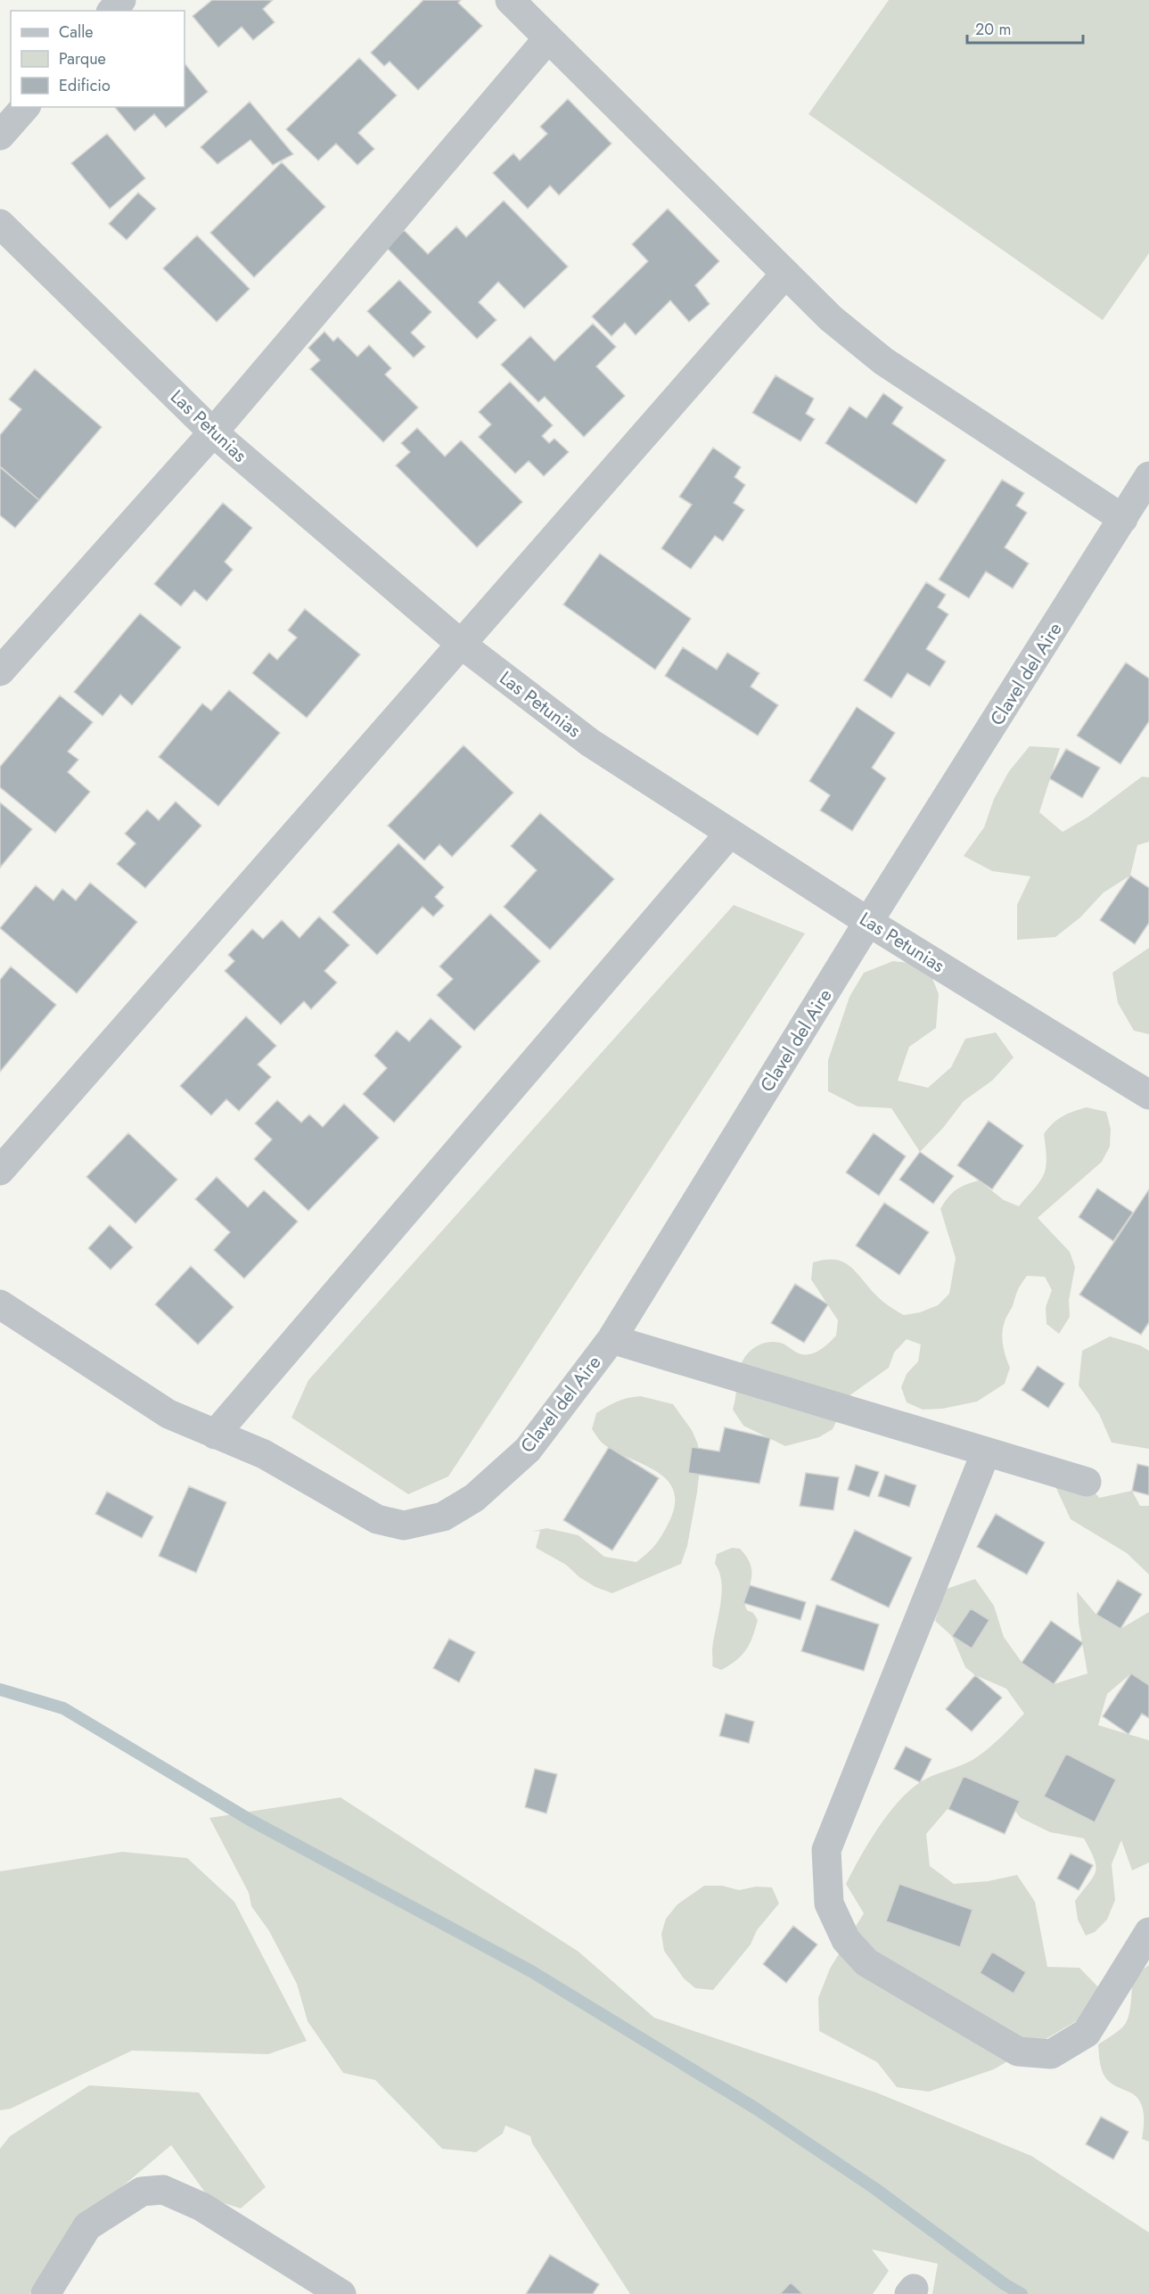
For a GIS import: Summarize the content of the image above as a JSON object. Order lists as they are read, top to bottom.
{
  "streets": {
    "street": ["Las Petunias", "Clavel del Aire"]
  },
  "crossings": [
    ["Las Petunias", "Clavel del Aire"]
  ],
  "legend": ["Calle", "Parque", "Edificio"],
  "scale_bar": "20 m"
}
